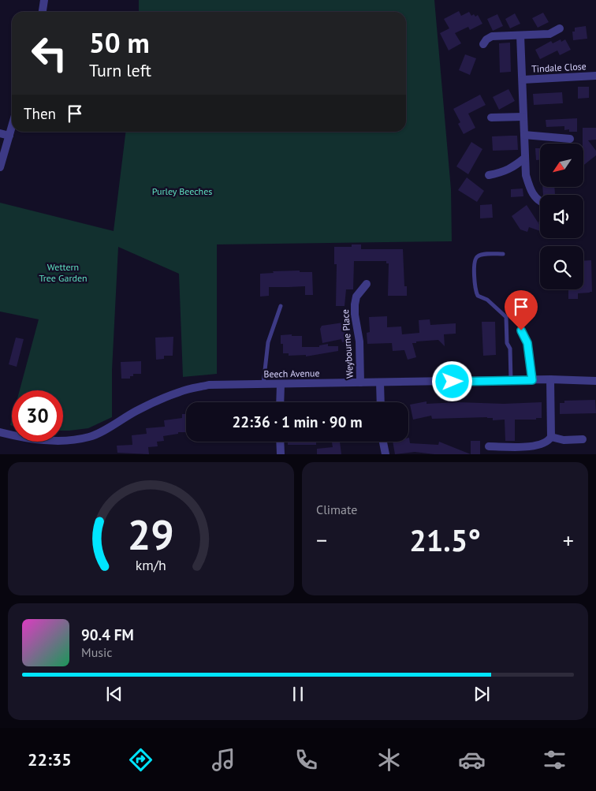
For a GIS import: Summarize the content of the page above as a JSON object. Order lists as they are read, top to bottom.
{
  "streets": {
    "street": ["Tindale Close", "Weybourne Place", "Beech Avenue"]
  },
  "crossings": [
    ["Weybourne Place", "Beech Avenue"]
  ],
  "parks": ["Purley Beeches", "Wettern Tree Garden"],
  "north": "bottom left",
  "page": {
    "turn": ["50 m", "Turn left"],
    "then": "Then",
    "limit": "30",
    "trip": "22:36 · 1 min · 90 m",
    "tile": "Climate",
    "heat": ["−", "21.5°", "+"],
    "song": ["90.4 FM", "Music"],
    "tabs": "22:35",
    "gauge": ["29", "km/h"]
  }
}
